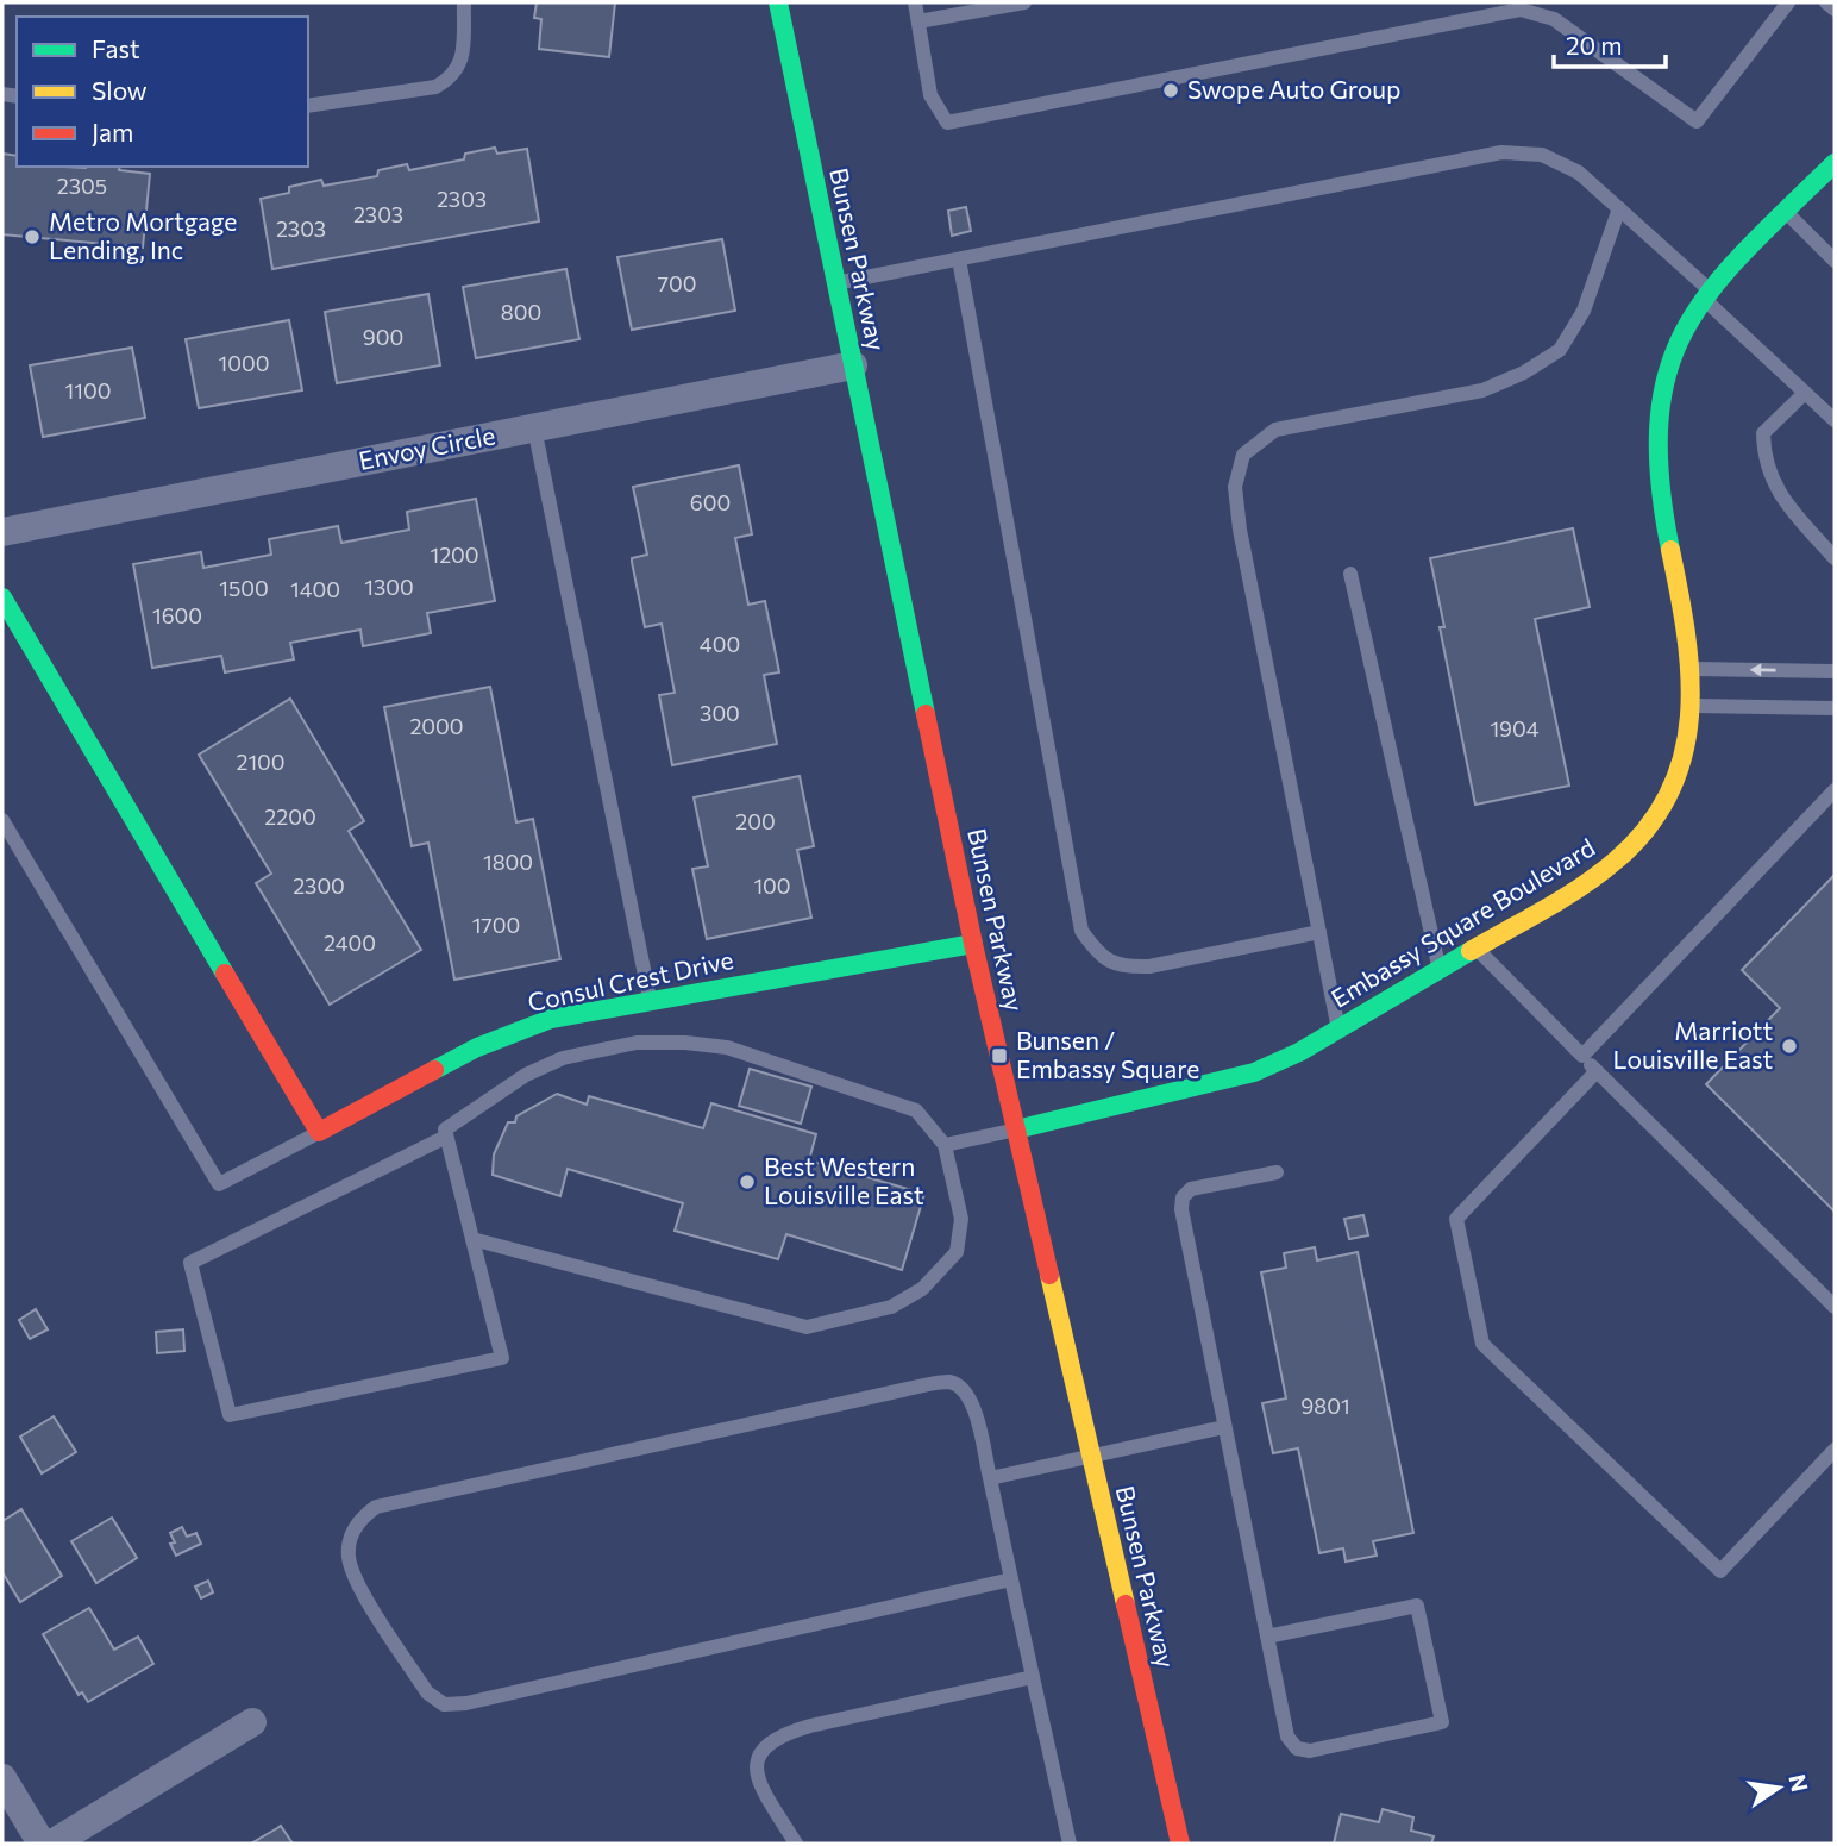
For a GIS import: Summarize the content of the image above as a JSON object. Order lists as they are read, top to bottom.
{
  "streets": {
    "street": [
      "Bunsen Parkway",
      "Envoy Circle",
      "Embassy Square Boulevard",
      "Consul Crest Drive"
    ]
  },
  "crossings": [
    ["Bunsen Parkway", "Envoy Circle"],
    ["Bunsen Parkway", "Embassy Square Boulevard"],
    ["Bunsen Parkway", "Consul Crest Drive"]
  ],
  "places": {
    "other": [
      "Swope Auto Group",
      "Metro Mortgage Lending, Inc",
      "Marriott Louisville East",
      "Best Western Louisville East"
    ],
    "transit": ["Bunsen / Embassy Square"]
  },
  "house_numbers": [
    "2305",
    "2303",
    "2303",
    "2303",
    "700",
    "800",
    "900",
    "1000",
    "1100",
    "600",
    "1200",
    "1300",
    "1500",
    "1400",
    "1600",
    "400",
    "300",
    "2000",
    "1904",
    "2100",
    "2200",
    "200",
    "1800",
    "2300",
    "100",
    "1700",
    "2400",
    "9801"
  ],
  "legend": ["Fast", "Slow", "Jam"],
  "scale_bar": "20 m",
  "north": "right"
}
